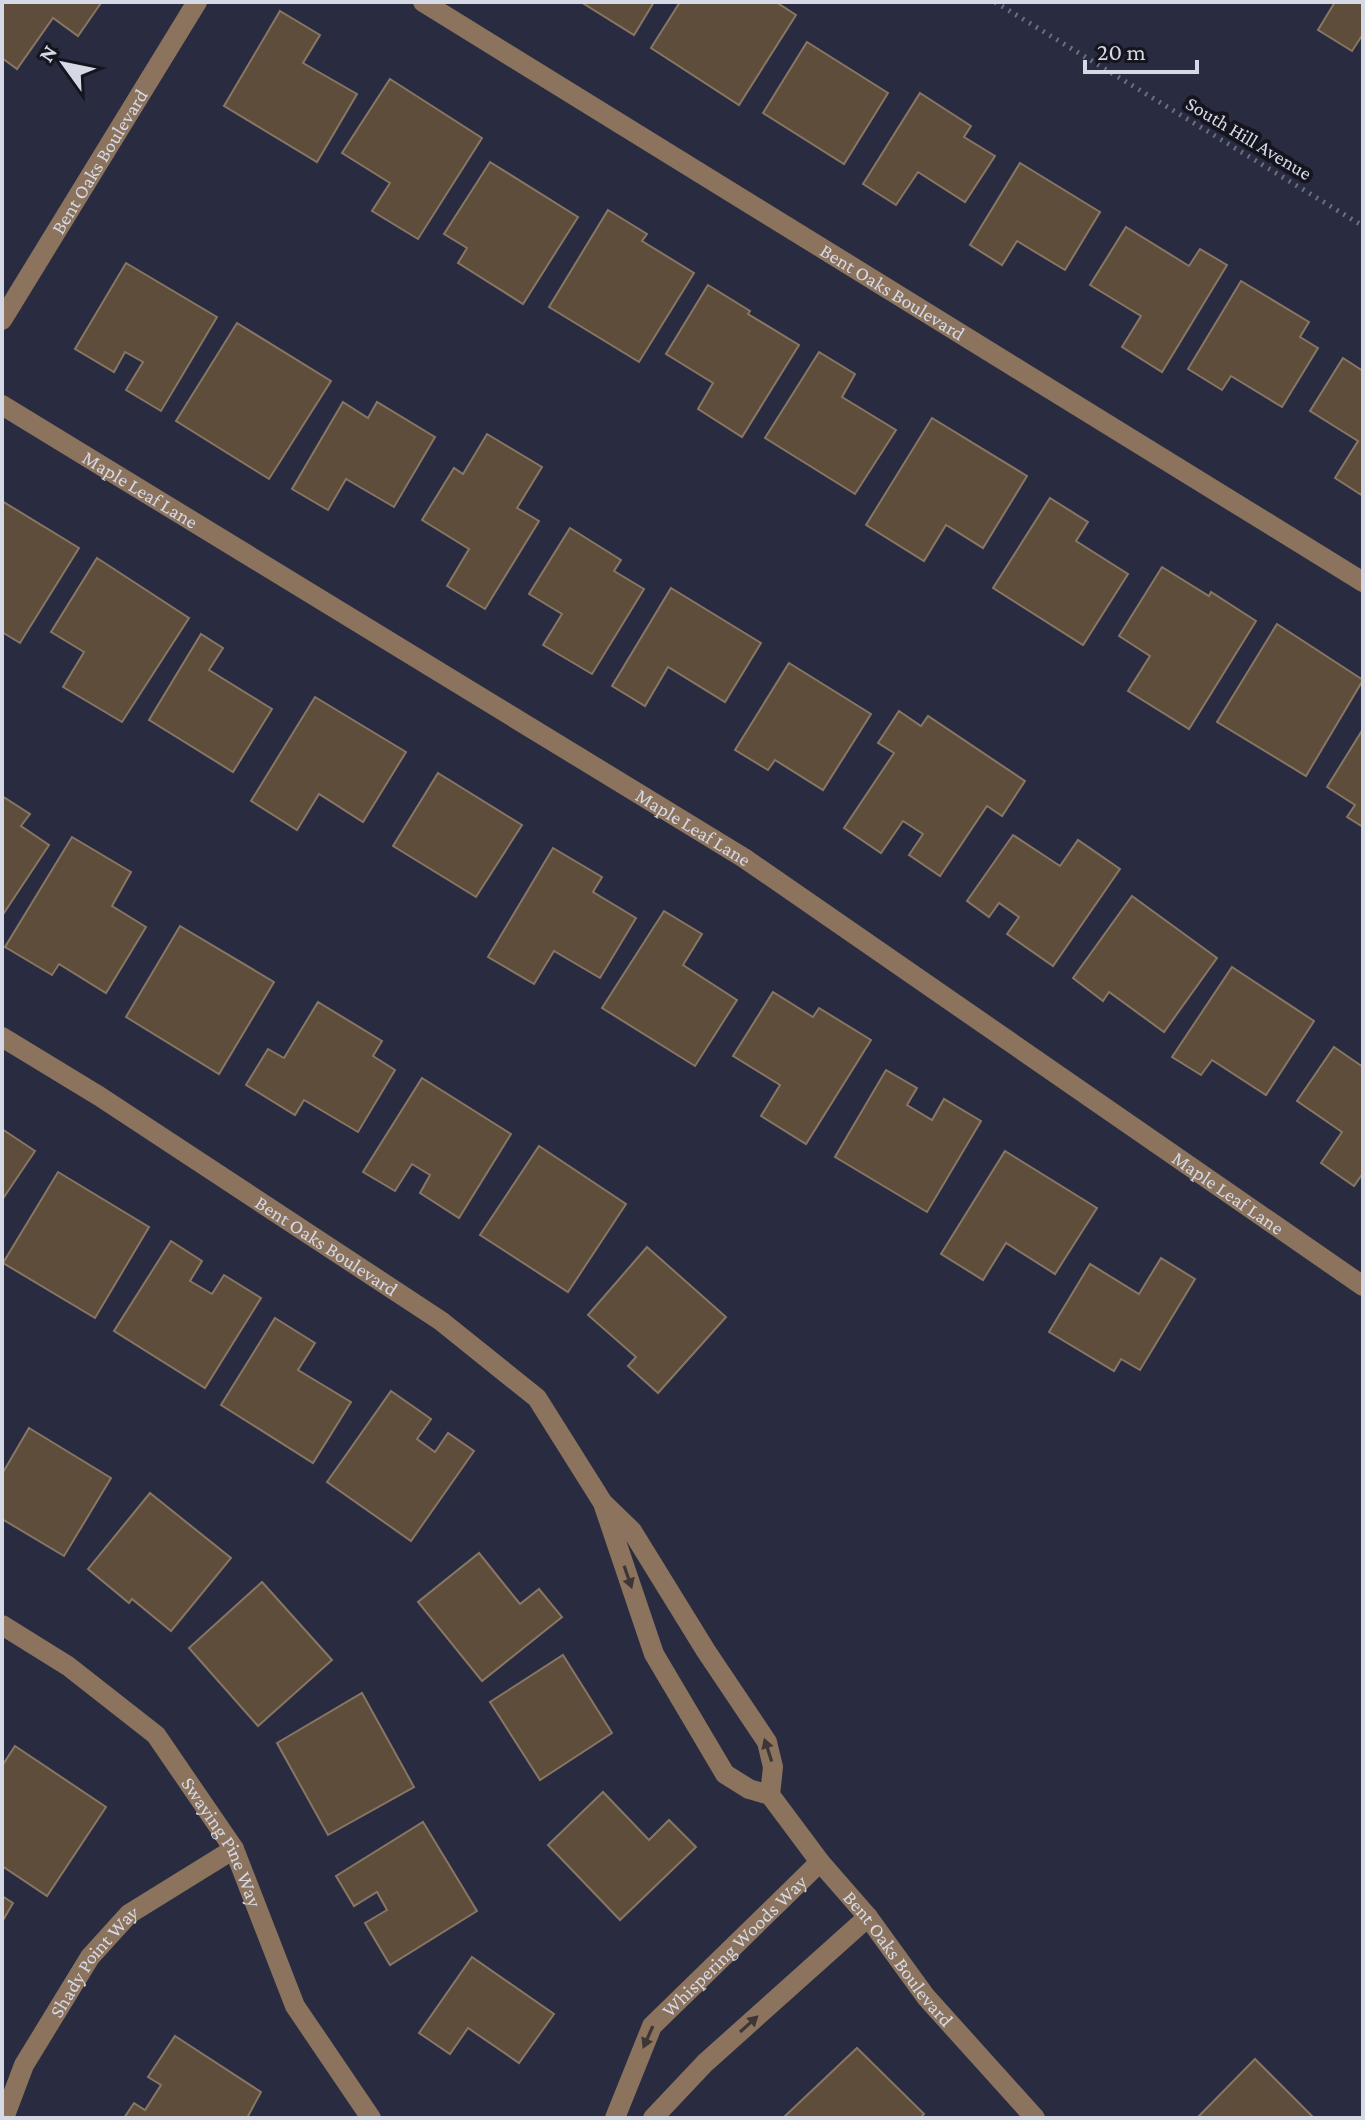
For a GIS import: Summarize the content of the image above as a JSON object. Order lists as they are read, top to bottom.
{
  "streets": {
    "street": [
      "Bent Oaks Boulevard",
      "Maple Leaf Lane",
      "Swaying Pine Way",
      "Whispering Woods Way",
      "Shady Point Way"
    ],
    "path": ["South Hill Avenue"]
  },
  "crossings": [
    ["Bent Oaks Boulevard", "Whispering Woods Way"],
    ["Swaying Pine Way", "Shady Point Way"]
  ],
  "scale_bar": "20 m",
  "north": "top left"
}
